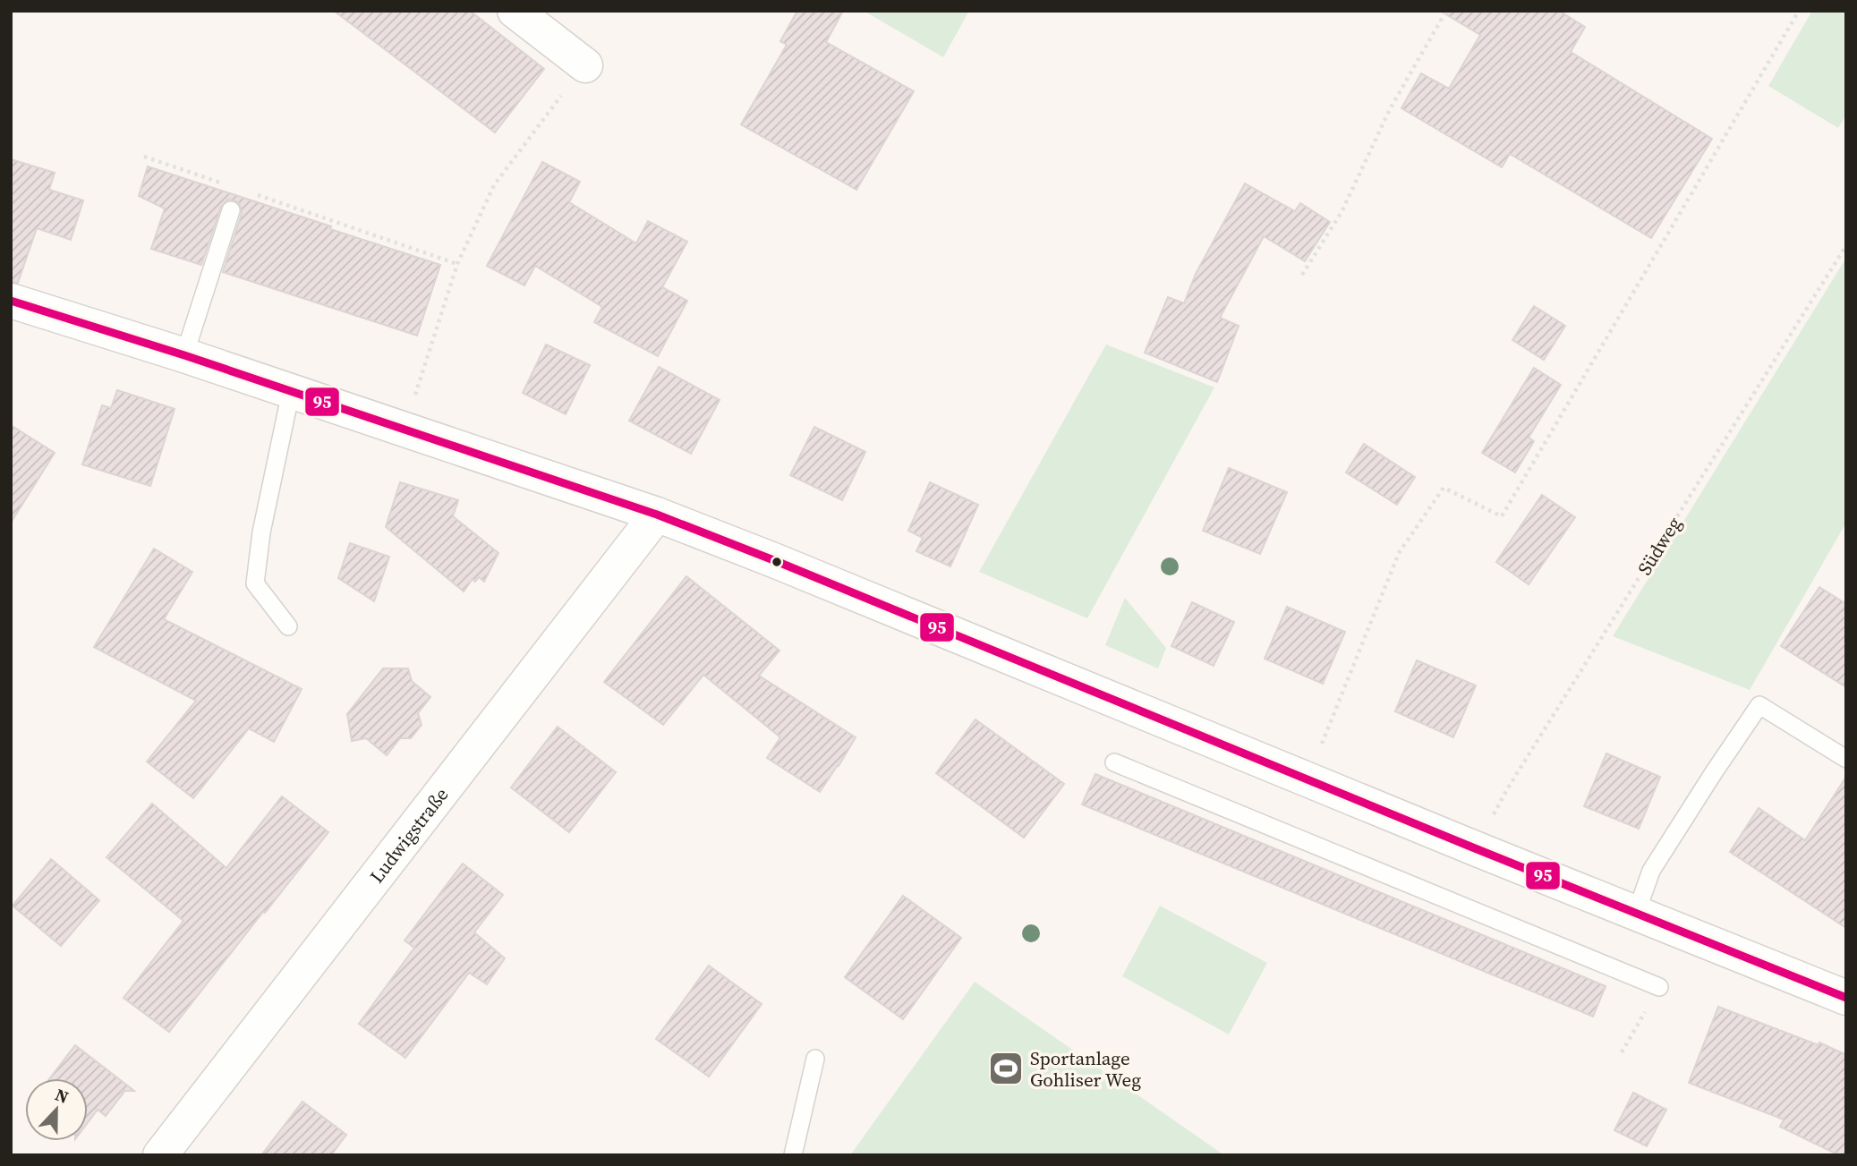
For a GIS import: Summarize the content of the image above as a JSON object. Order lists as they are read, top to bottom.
{
  "streets": {
    "street": ["Ludwigstraße"],
    "path": ["Südweg"]
  },
  "places": {
    "sports": ["Sportanlage Gohliser Weg"]
  },
  "lines": ["transit line 95"],
  "north": "top"
}
